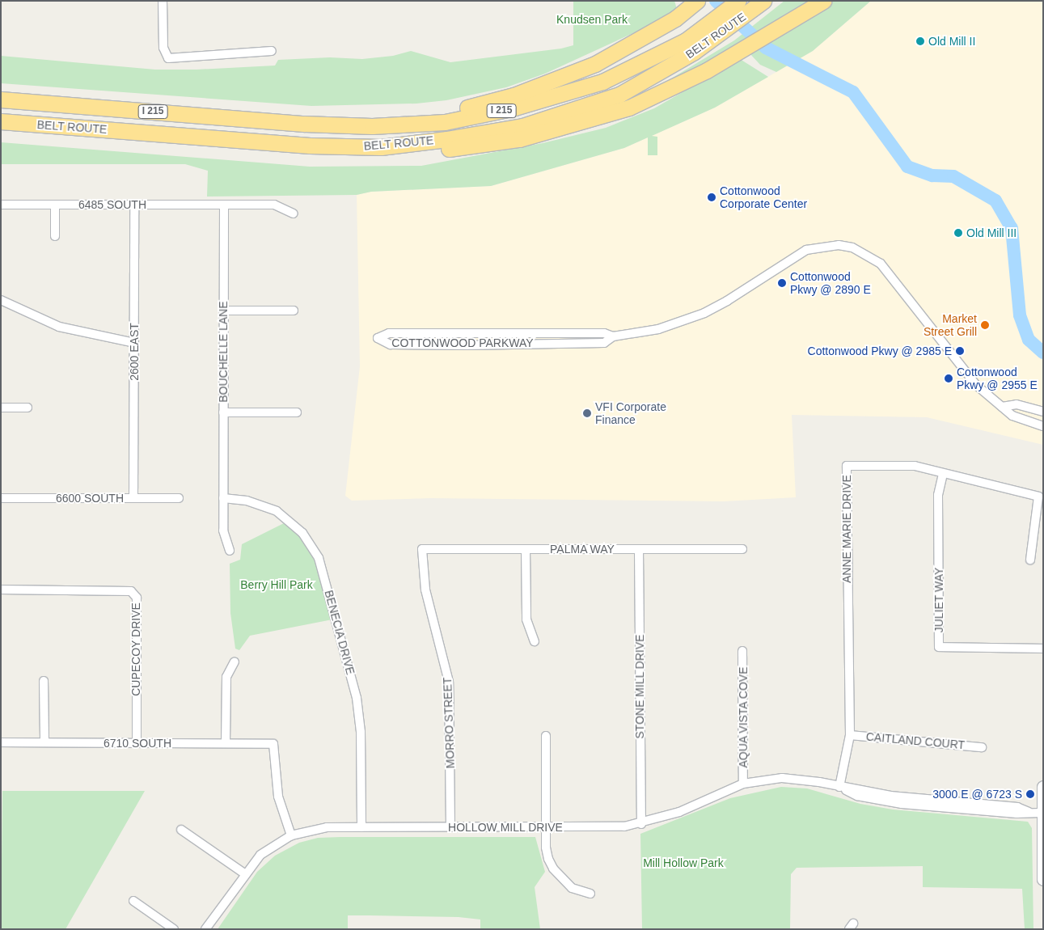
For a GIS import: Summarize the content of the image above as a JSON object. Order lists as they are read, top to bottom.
{
  "streets": {
    "highway": ["BELT ROUTE", "I 215"],
    "street": [
      "6485 SOUTH",
      "COTTONWOOD PARKWAY",
      "2600 EAST",
      "BOUCHELLE LANE",
      "6600 SOUTH",
      "ANNE MARIE DRIVE",
      "PALMA WAY",
      "JULIET WAY",
      "BENECIA DRIVE",
      "CUPECOY DRIVE",
      "STONE MILL DRIVE",
      "AQUA VISTA COVE",
      "MORRO STREET",
      "CAITLAND COURT",
      "6710 SOUTH",
      "HOLLOW MILL DRIVE"
    ]
  },
  "crossings": [
    ["6485 SOUTH", "2600 EAST"],
    ["6485 SOUTH", "BOUCHELLE LANE"],
    ["2600 EAST", "6600 SOUTH"],
    ["BOUCHELLE LANE", "BENECIA DRIVE"],
    ["ANNE MARIE DRIVE", "JULIET WAY"],
    ["ANNE MARIE DRIVE", "CAITLAND COURT"],
    ["ANNE MARIE DRIVE", "HOLLOW MILL DRIVE"],
    ["PALMA WAY", "STONE MILL DRIVE"],
    ["PALMA WAY", "MORRO STREET"],
    ["BENECIA DRIVE", "HOLLOW MILL DRIVE"],
    ["CUPECOY DRIVE", "6710 SOUTH"],
    ["STONE MILL DRIVE", "HOLLOW MILL DRIVE"],
    ["AQUA VISTA COVE", "HOLLOW MILL DRIVE"],
    ["MORRO STREET", "HOLLOW MILL DRIVE"],
    ["6710 SOUTH", "HOLLOW MILL DRIVE"]
  ],
  "parks": ["Knudsen Park", "Berry Hill Park", "Mill Hollow Park"],
  "places": [
    "Old Mill II",
    "Cottonwood Corporate Center",
    "Old Mill III",
    "Cottonwood Pkwy @ 2890 E",
    "Market Street Grill",
    "Cottonwood Pkwy @ 2985 E",
    "Cottonwood Pkwy @ 2955 E",
    "VFI Corporate Finance",
    "3000 E @ 6723 S"
  ]
}
